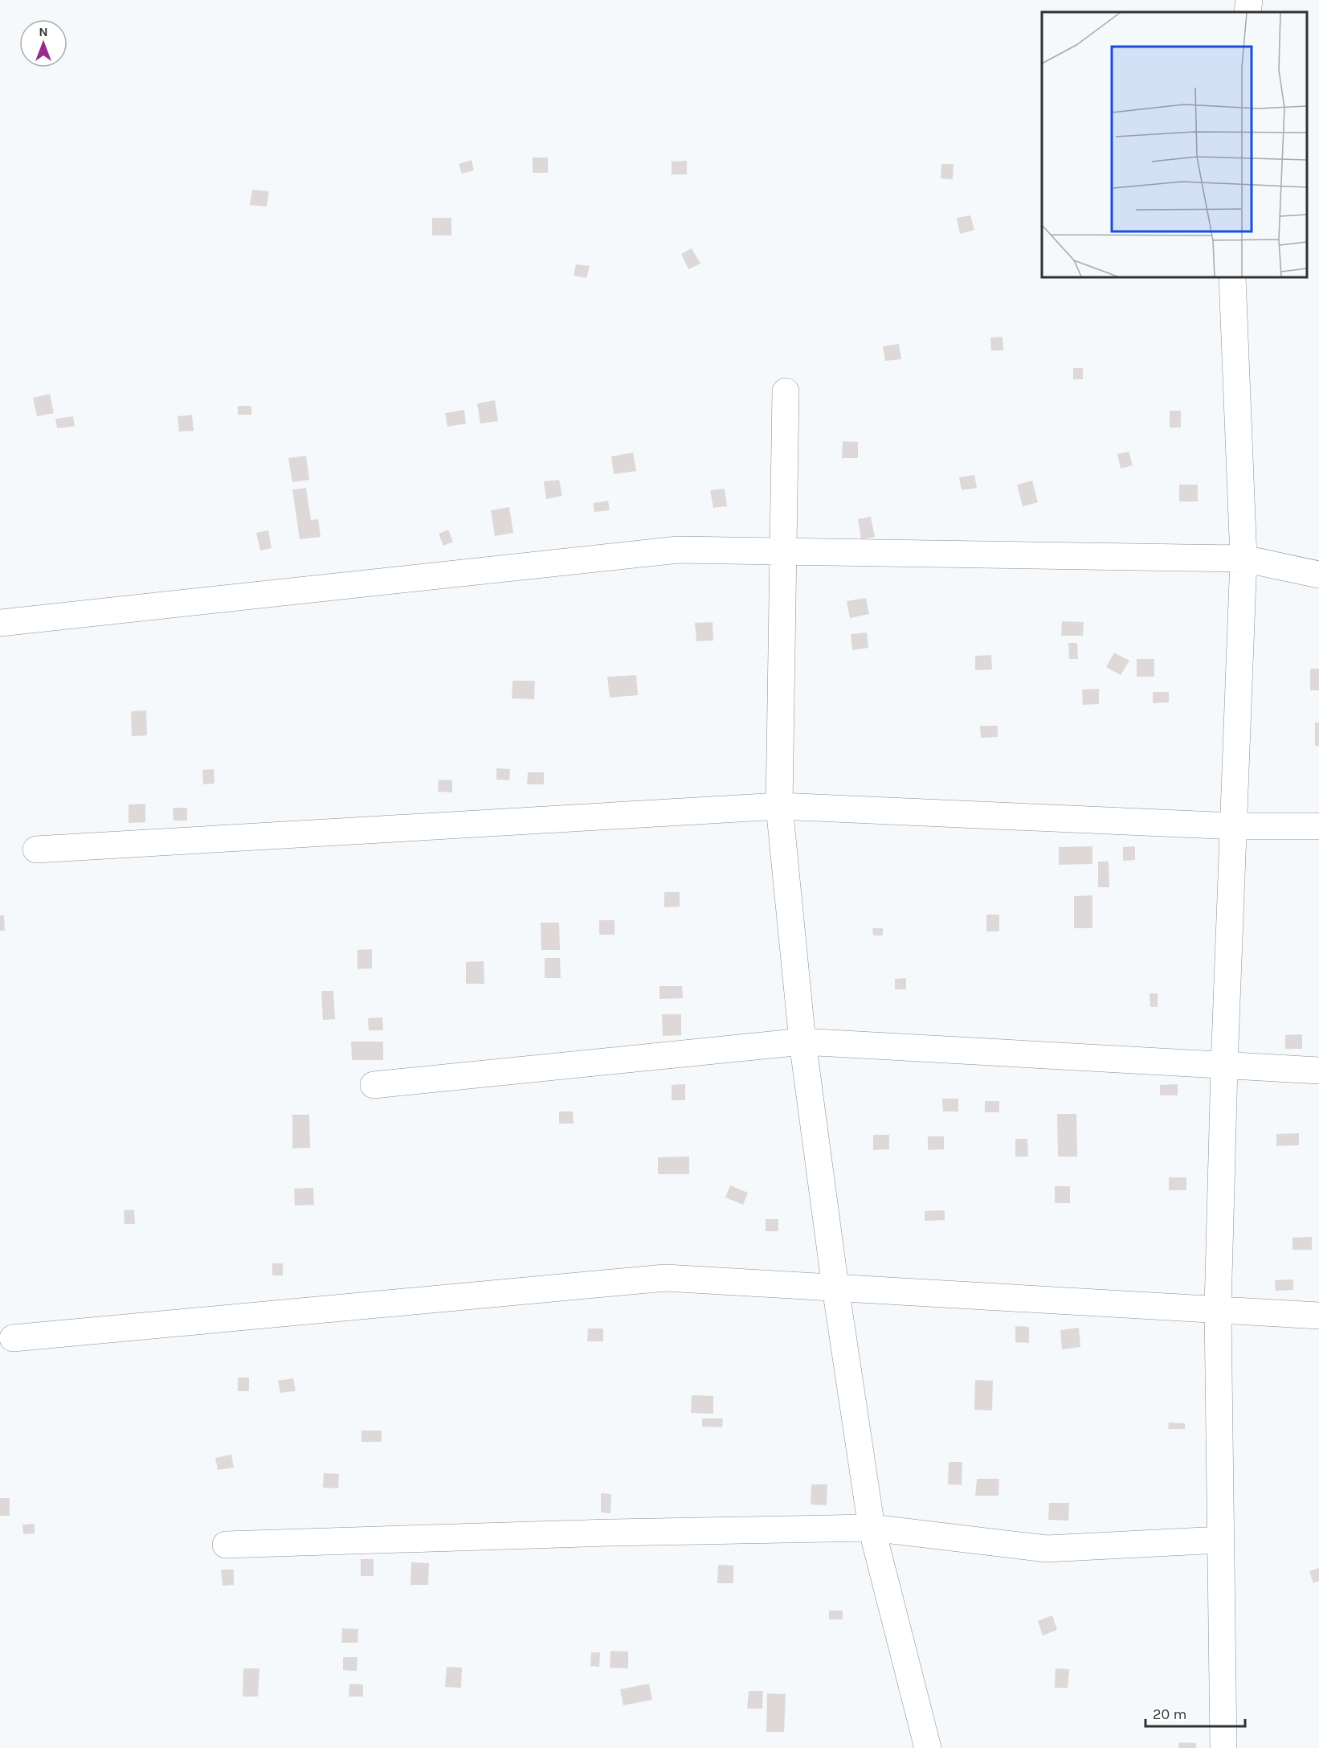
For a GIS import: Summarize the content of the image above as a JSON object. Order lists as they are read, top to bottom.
{
  "scale_bar": "20 m",
  "north": "top"
}
